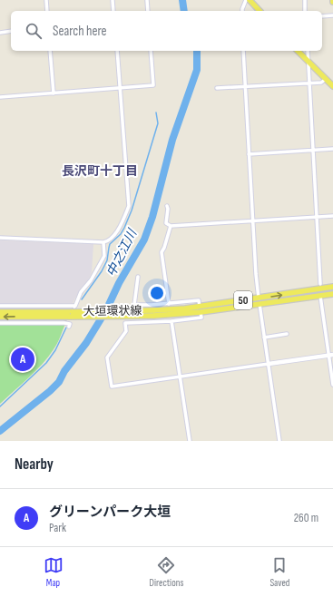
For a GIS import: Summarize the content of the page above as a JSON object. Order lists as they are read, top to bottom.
{
  "streets": {
    "main road": ["50", "大垣環状線"]
  },
  "districts": ["長沢町十丁目"],
  "water": ["中之江川"],
  "page": {
    "search": "Search here",
    "pins": "A",
    "heading": "Nearby",
    "list": [
      {
        "mark": "A",
        "name": "グリーンパーク大垣",
        "note": "Park",
        "value": "260 m"
      }
    ],
    "nav": ["Map", "Directions", "Saved"]
  }
}
